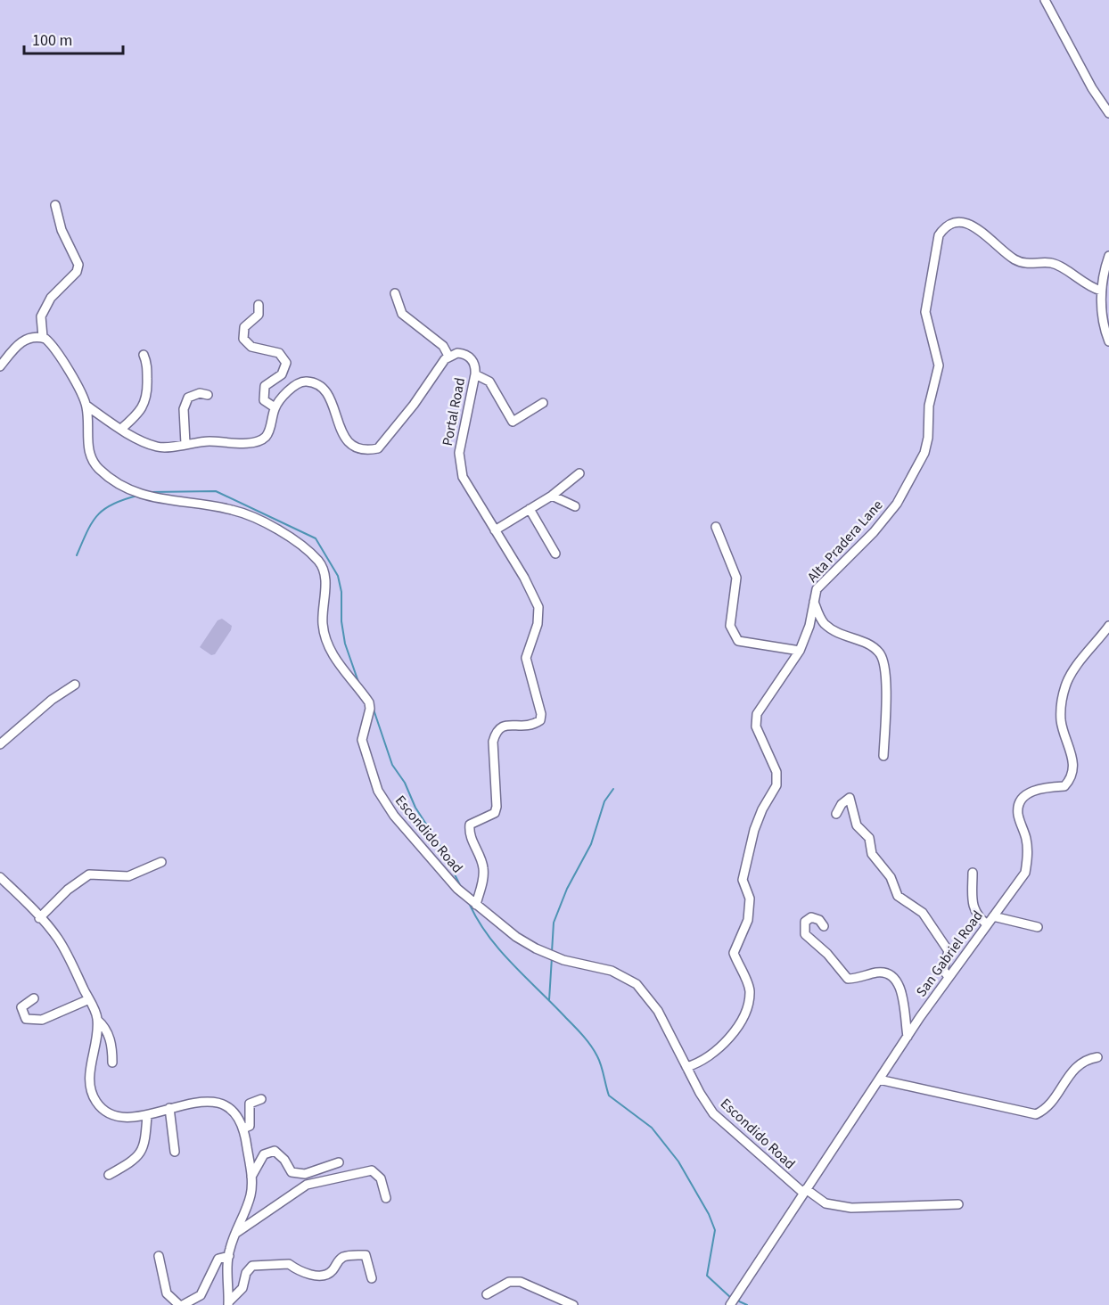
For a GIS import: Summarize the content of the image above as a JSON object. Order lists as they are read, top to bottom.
{
  "streets": {
    "street": [
      "Portal Road",
      "Alta Pradera Lane",
      "Escondido Road",
      "San Gabriel Road"
    ]
  },
  "crossings": [
    ["Portal Road", "Escondido Road"],
    ["Alta Pradera Lane", "Escondido Road"],
    ["Escondido Road", "San Gabriel Road"]
  ],
  "scale_bar": "100 m"
}
